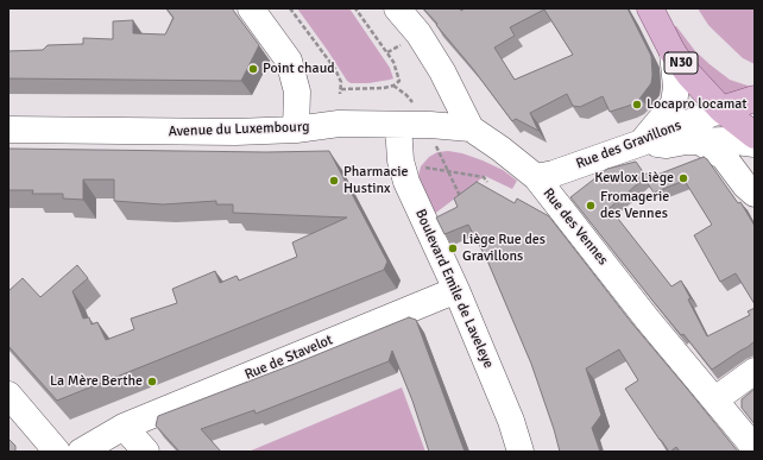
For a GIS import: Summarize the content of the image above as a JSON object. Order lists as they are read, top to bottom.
{
  "streets": {
    "main road": ["N30"],
    "street": [
      "Avenue du Luxembourg",
      "Rue des Gravillons",
      "Rue des Vennes",
      "Boulevard Emile de Laveleye",
      "Rue de Stavelot"
    ]
  },
  "crossings": [
    ["N30", "Rue des Gravillons"],
    ["Avenue du Luxembourg", "Rue des Vennes"],
    ["Avenue du Luxembourg", "Boulevard Emile de Laveleye"],
    ["Rue des Gravillons", "Rue des Vennes"],
    ["Boulevard Emile de Laveleye", "Rue de Stavelot"]
  ],
  "places": [
    "Point chaud",
    "Locapro locamat",
    "Kewlox Liège",
    "Pharmacie Hustinx",
    "Fromagerie des Vennes",
    "Liège Rue des Gravillons",
    "La Mère Berthe"
  ]
}
